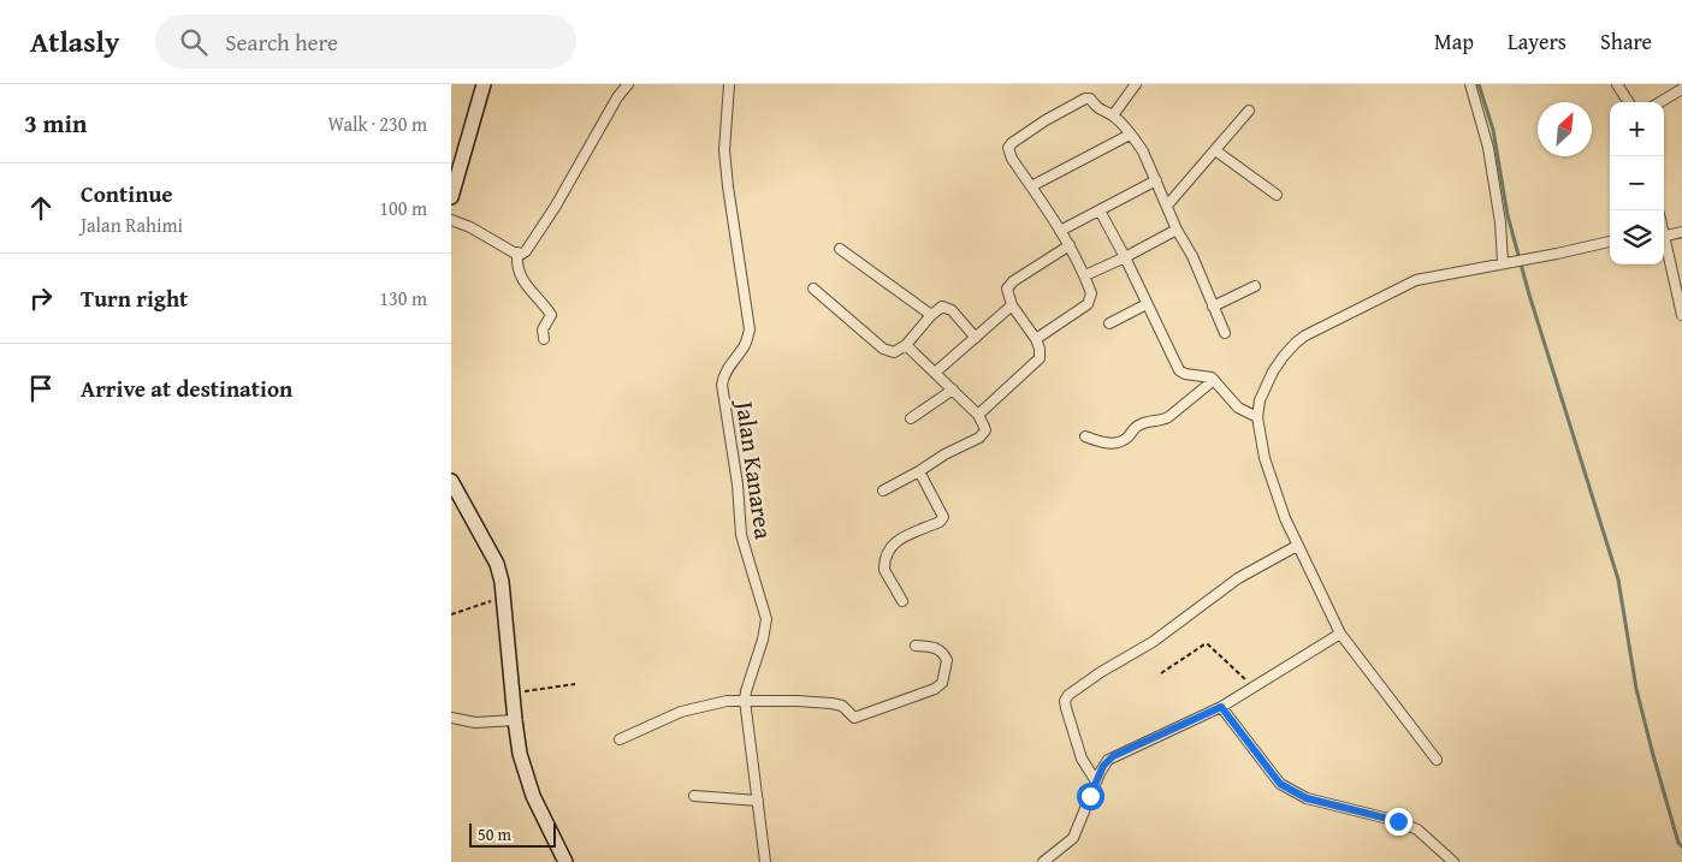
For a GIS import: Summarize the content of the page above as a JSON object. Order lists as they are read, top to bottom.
{
  "streets": {
    "street": ["Jalan Kanarea"]
  },
  "scale_bar": "50 m",
  "north": "top right",
  "page": {
    "header": "Atlasly",
    "search": "Search here",
    "nav": ["Map", "Layers", "Share"],
    "heading": ["3 min", "Walk · 230 m"],
    "map_buttons": ["+", "−"],
    "list": [
      ["Continue", "Jalan Rahimi", "100 m"],
      ["Turn right", "130 m"],
      "Arrive at destination"
    ],
    "scale": "50 m"
  }
}
